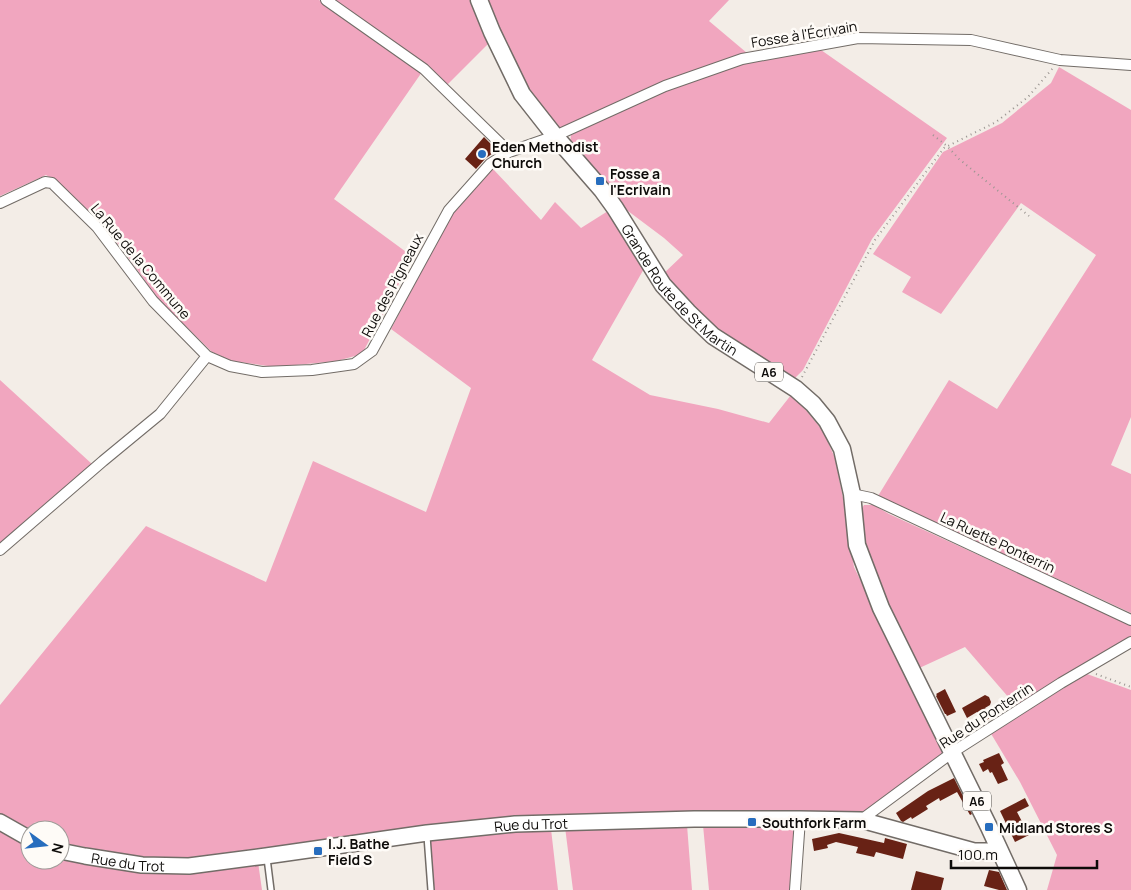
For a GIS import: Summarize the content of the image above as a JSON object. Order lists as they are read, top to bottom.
{
  "streets": {
    "main road": ["Grande Route de St Martin", "A6", "Rue du Trot"],
    "street": [
      "Fosse à l'Écrivain",
      "La Rue de la Commune",
      "Rue des Pigneaux",
      "La Ruette Ponterrin",
      "Rue du Ponterrin"
    ]
  },
  "crossings": [
    ["Fosse à l'Écrivain", "Rue des Pigneaux"],
    ["Fosse à l'Écrivain", "Grande Route de St Martin"],
    ["La Rue de la Commune", "Rue des Pigneaux"],
    ["Rue des Pigneaux", "Grande Route de St Martin"],
    ["Grande Route de St Martin", "A6"],
    ["Grande Route de St Martin", "La Ruette Ponterrin"],
    ["Grande Route de St Martin", "Rue du Ponterrin"],
    ["A6", "Rue du Ponterrin"],
    ["A6", "Rue du Trot"],
    ["Rue du Ponterrin", "Rue du Trot"]
  ],
  "places": {
    "other": ["Eden Methodist Church"],
    "transit": [
      "Fosse a l'Ecrivain",
      "Southfork Farm",
      "Midland Stores S",
      "I.J. Bathe Field S"
    ]
  },
  "scale_bar": "100 m",
  "north": "right"
}
